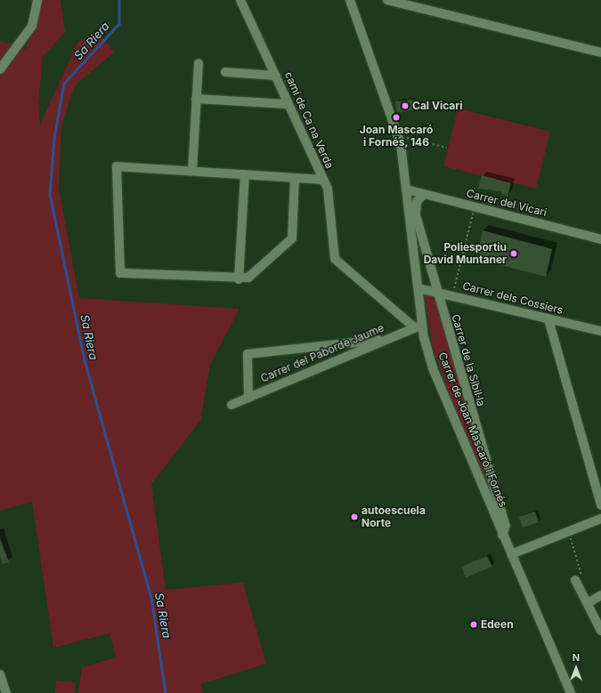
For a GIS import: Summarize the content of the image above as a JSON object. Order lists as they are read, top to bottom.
{
  "streets": {
    "street": [
      "camí de Ca na Verda",
      "Carrer del Vicari",
      "Carrer dels Cossiers",
      "Carrer del Paborde Jaume",
      "Carrer de la Sibil·la",
      "Carrer de Joan Mascaró i Fornés"
    ]
  },
  "crossings": [
    ["camí de Ca na Verda", "Carrer del Paborde Jaume"],
    ["Carrer del Vicari", "Carrer de la Sibil·la"],
    ["Carrer del Vicari", "Carrer de Joan Mascaró i Fornés"],
    ["Carrer dels Cossiers", "Carrer de la Sibil·la"],
    ["Carrer dels Cossiers", "Carrer de Joan Mascaró i Fornés"],
    ["Carrer del Paborde Jaume", "Carrer de Joan Mascaró i Fornés"],
    ["Carrer de la Sibil·la", "Carrer de Joan Mascaró i Fornés"]
  ],
  "water": ["Sa Riera"],
  "places": [
    "Cal Vicari",
    "Joan Mascaró i Fornés, 146",
    "Poliesportiu David Muntaner",
    "autoescuela Norte",
    "Edeen"
  ],
  "north": "top"
}
